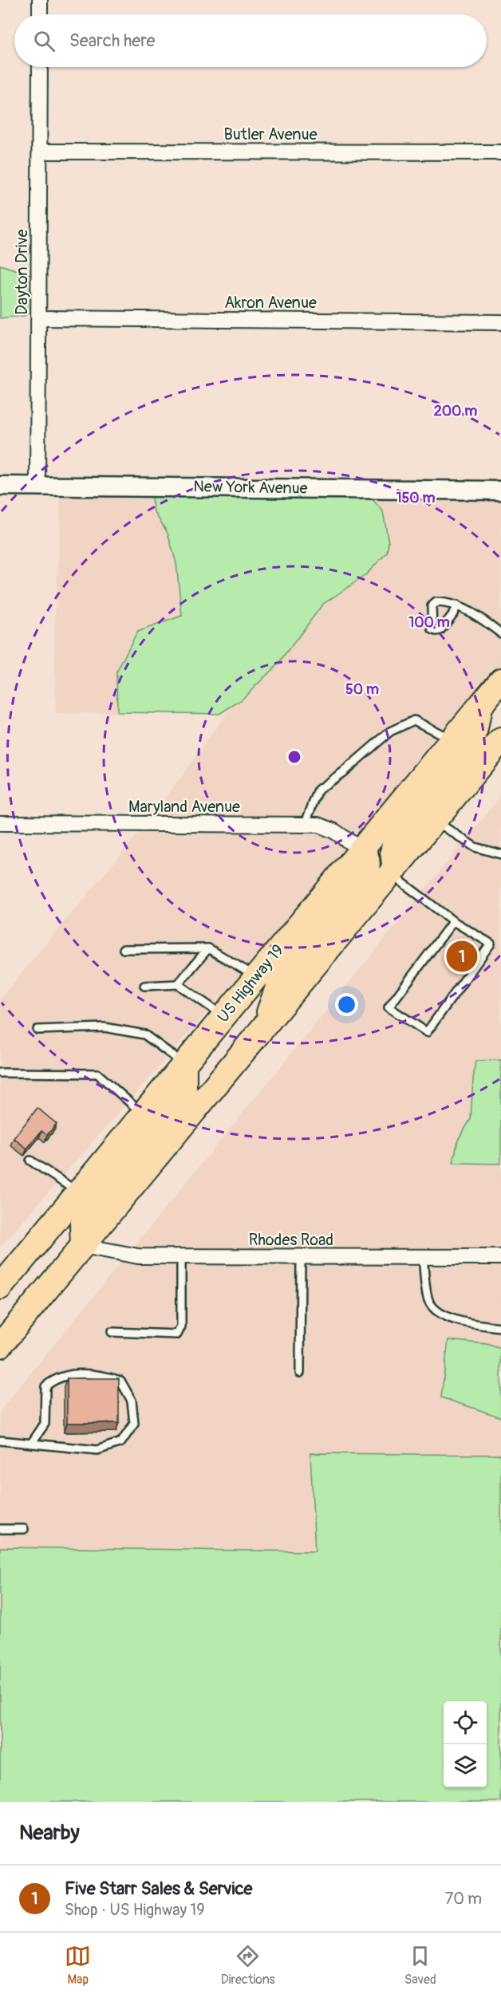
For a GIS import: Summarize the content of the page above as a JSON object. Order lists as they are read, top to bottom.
{
  "streets": {
    "highway": ["US Highway 19"],
    "street": [
      "Butler Avenue",
      "Dayton Drive",
      "Akron Avenue",
      "New York Avenue",
      "Maryland Avenue",
      "Rhodes Road"
    ]
  },
  "crossings": [
    ["Butler Avenue", "Dayton Drive"],
    ["Dayton Drive", "Akron Avenue"],
    ["Dayton Drive", "New York Avenue"],
    ["Maryland Avenue", "US Highway 19"]
  ],
  "page": {
    "search": "Search here",
    "pins": "1",
    "heading": "Nearby",
    "list": [
      {
        "mark": "1",
        "name": "Five Starr Sales & Service",
        "note": "Shop · US Highway 19",
        "value": "70 m"
      }
    ],
    "nav": ["Map", "Directions", "Saved"]
  },
  "rings": [
    "200 m",
    "150 m",
    "100 m",
    "50 m"
  ]
}
